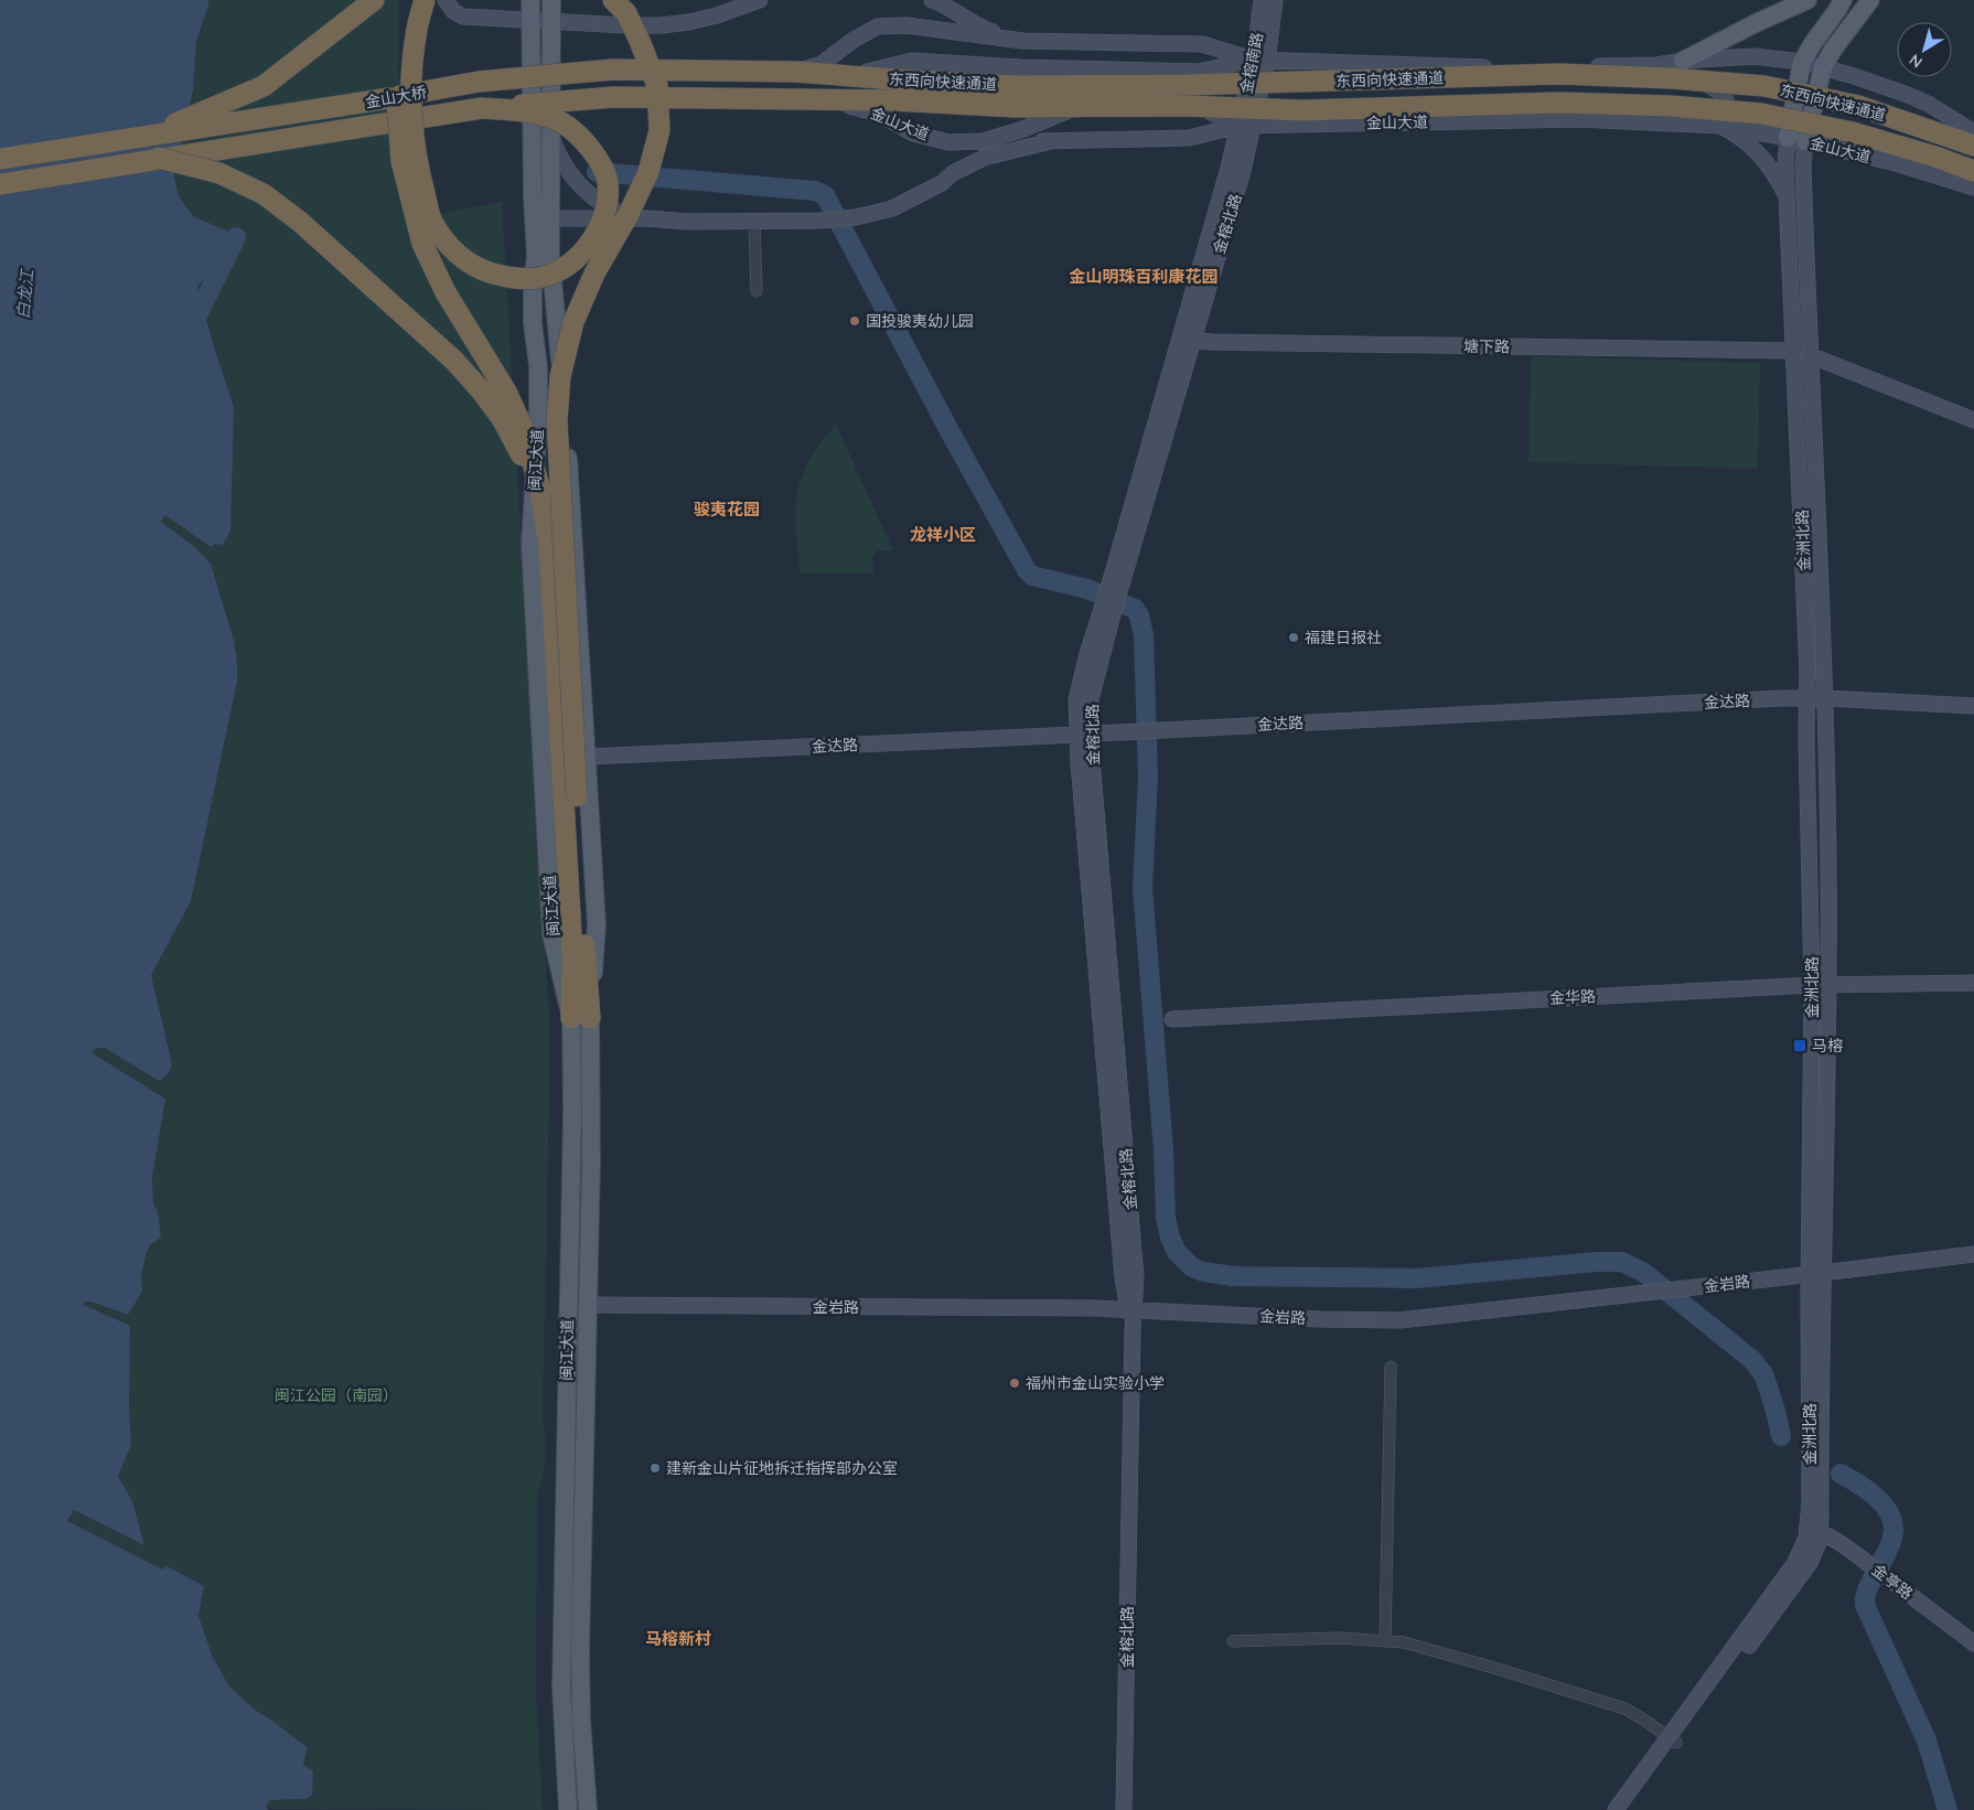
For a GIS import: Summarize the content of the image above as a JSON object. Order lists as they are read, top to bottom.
{
  "streets": {
    "highway": ["东西向快速通道", "金山大桥"],
    "main road": [
      "金榕南路",
      "金山大道",
      "金榕北路",
      "塘下路",
      "闽江大道",
      "金洲北路",
      "金达路",
      "金华路",
      "金岩路",
      "金亭路"
    ]
  },
  "crossings": [
    ["金榕南路", "金山大道"],
    ["金榕南路", "金榕北路"],
    ["东西向快速通道", "金山大桥"],
    ["东西向快速通道", "金山大道"],
    ["金山大道", "金榕北路"],
    ["金山大道", "金洲北路"],
    ["金榕北路", "塘下路"],
    ["金榕北路", "金达路"],
    ["金榕北路", "金岩路"],
    ["塘下路", "金洲北路"],
    ["闽江大道", "金达路"],
    ["闽江大道", "金岩路"],
    ["金洲北路", "金达路"],
    ["金洲北路", "金华路"],
    ["金洲北路", "金岩路"],
    ["金洲北路", "金亭路"]
  ],
  "districts": [
    "金山明珠百利康花园",
    "骏夷花园",
    "龙祥小区",
    "马榕新村"
  ],
  "water": ["白龙江"],
  "parks": ["闽江公园（南园）"],
  "places": {
    "other": [
      "国投骏夷幼儿园",
      "福建日报社",
      "福州市金山实验小学",
      "建新金山片征地拆迁指挥部办公室"
    ],
    "transit": ["马榕"]
  },
  "north": "bottom left"
}
